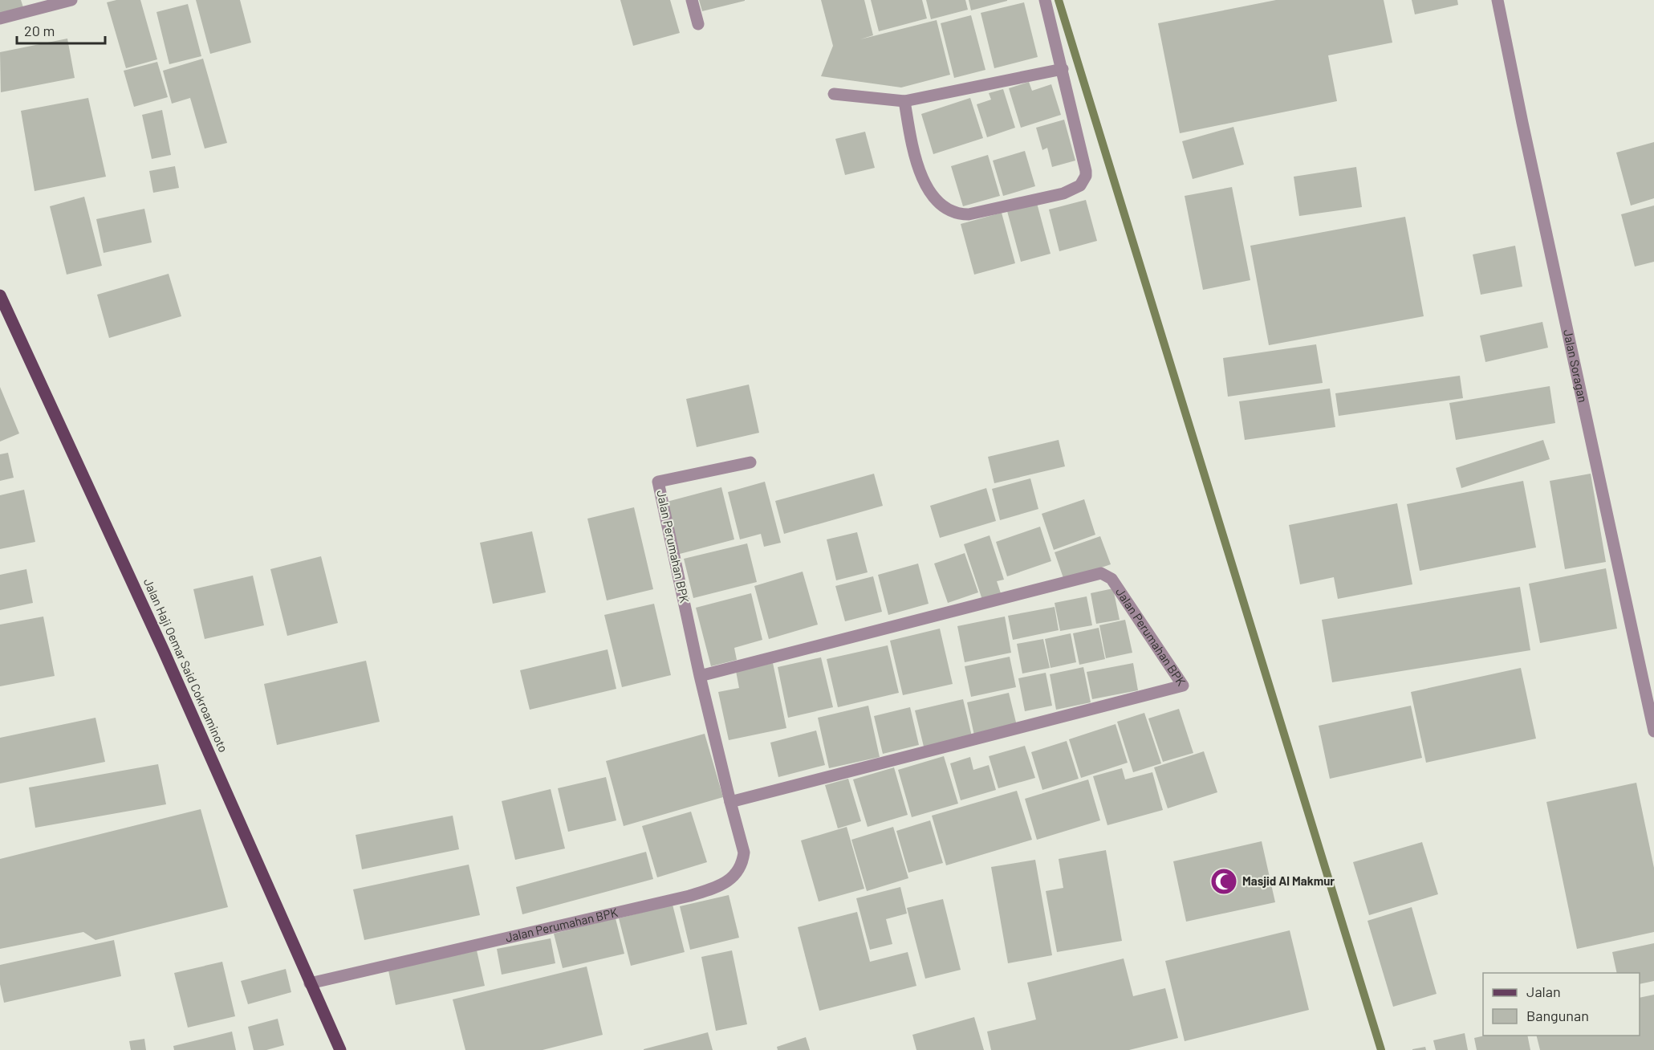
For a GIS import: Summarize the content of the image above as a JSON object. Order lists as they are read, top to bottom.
{
  "streets": {
    "main road": ["Jalan Haji Oemar Said Cokroaminoto"],
    "street": ["Jalan Soragan", "Jalan Perumahan BPK"]
  },
  "crossings": [
    ["Jalan Perumahan BPK", "Jalan Haji Oemar Said Cokroaminoto"]
  ],
  "places": {
    "mosque": ["Masjid Al Makmur"]
  },
  "legend": ["Jalan", "Bangunan"],
  "scale_bar": "20 m"
}
